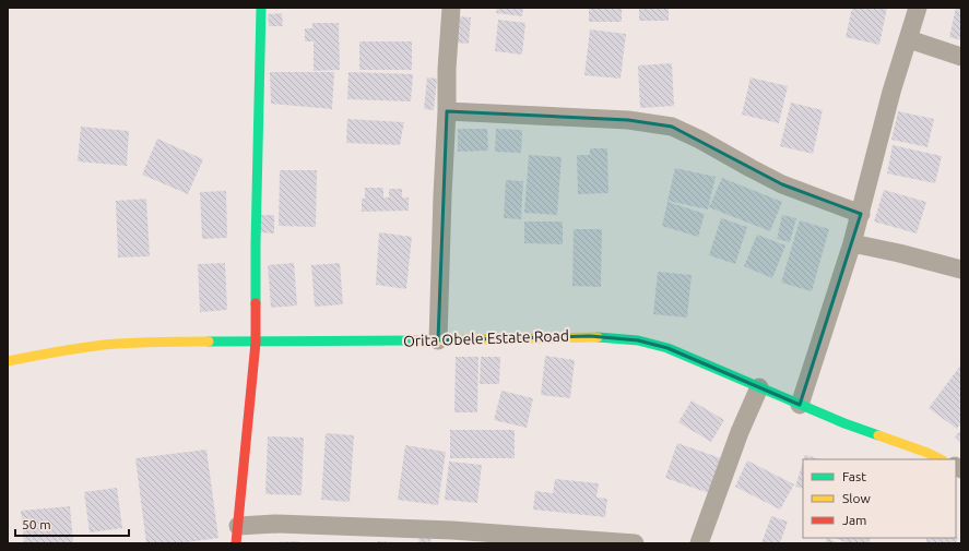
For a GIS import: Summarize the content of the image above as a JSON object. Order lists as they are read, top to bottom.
{
  "streets": {
    "street": ["Orita Obele Estate Road"]
  },
  "legend": ["Fast", "Slow", "Jam"],
  "scale_bar": "50 m"
}
